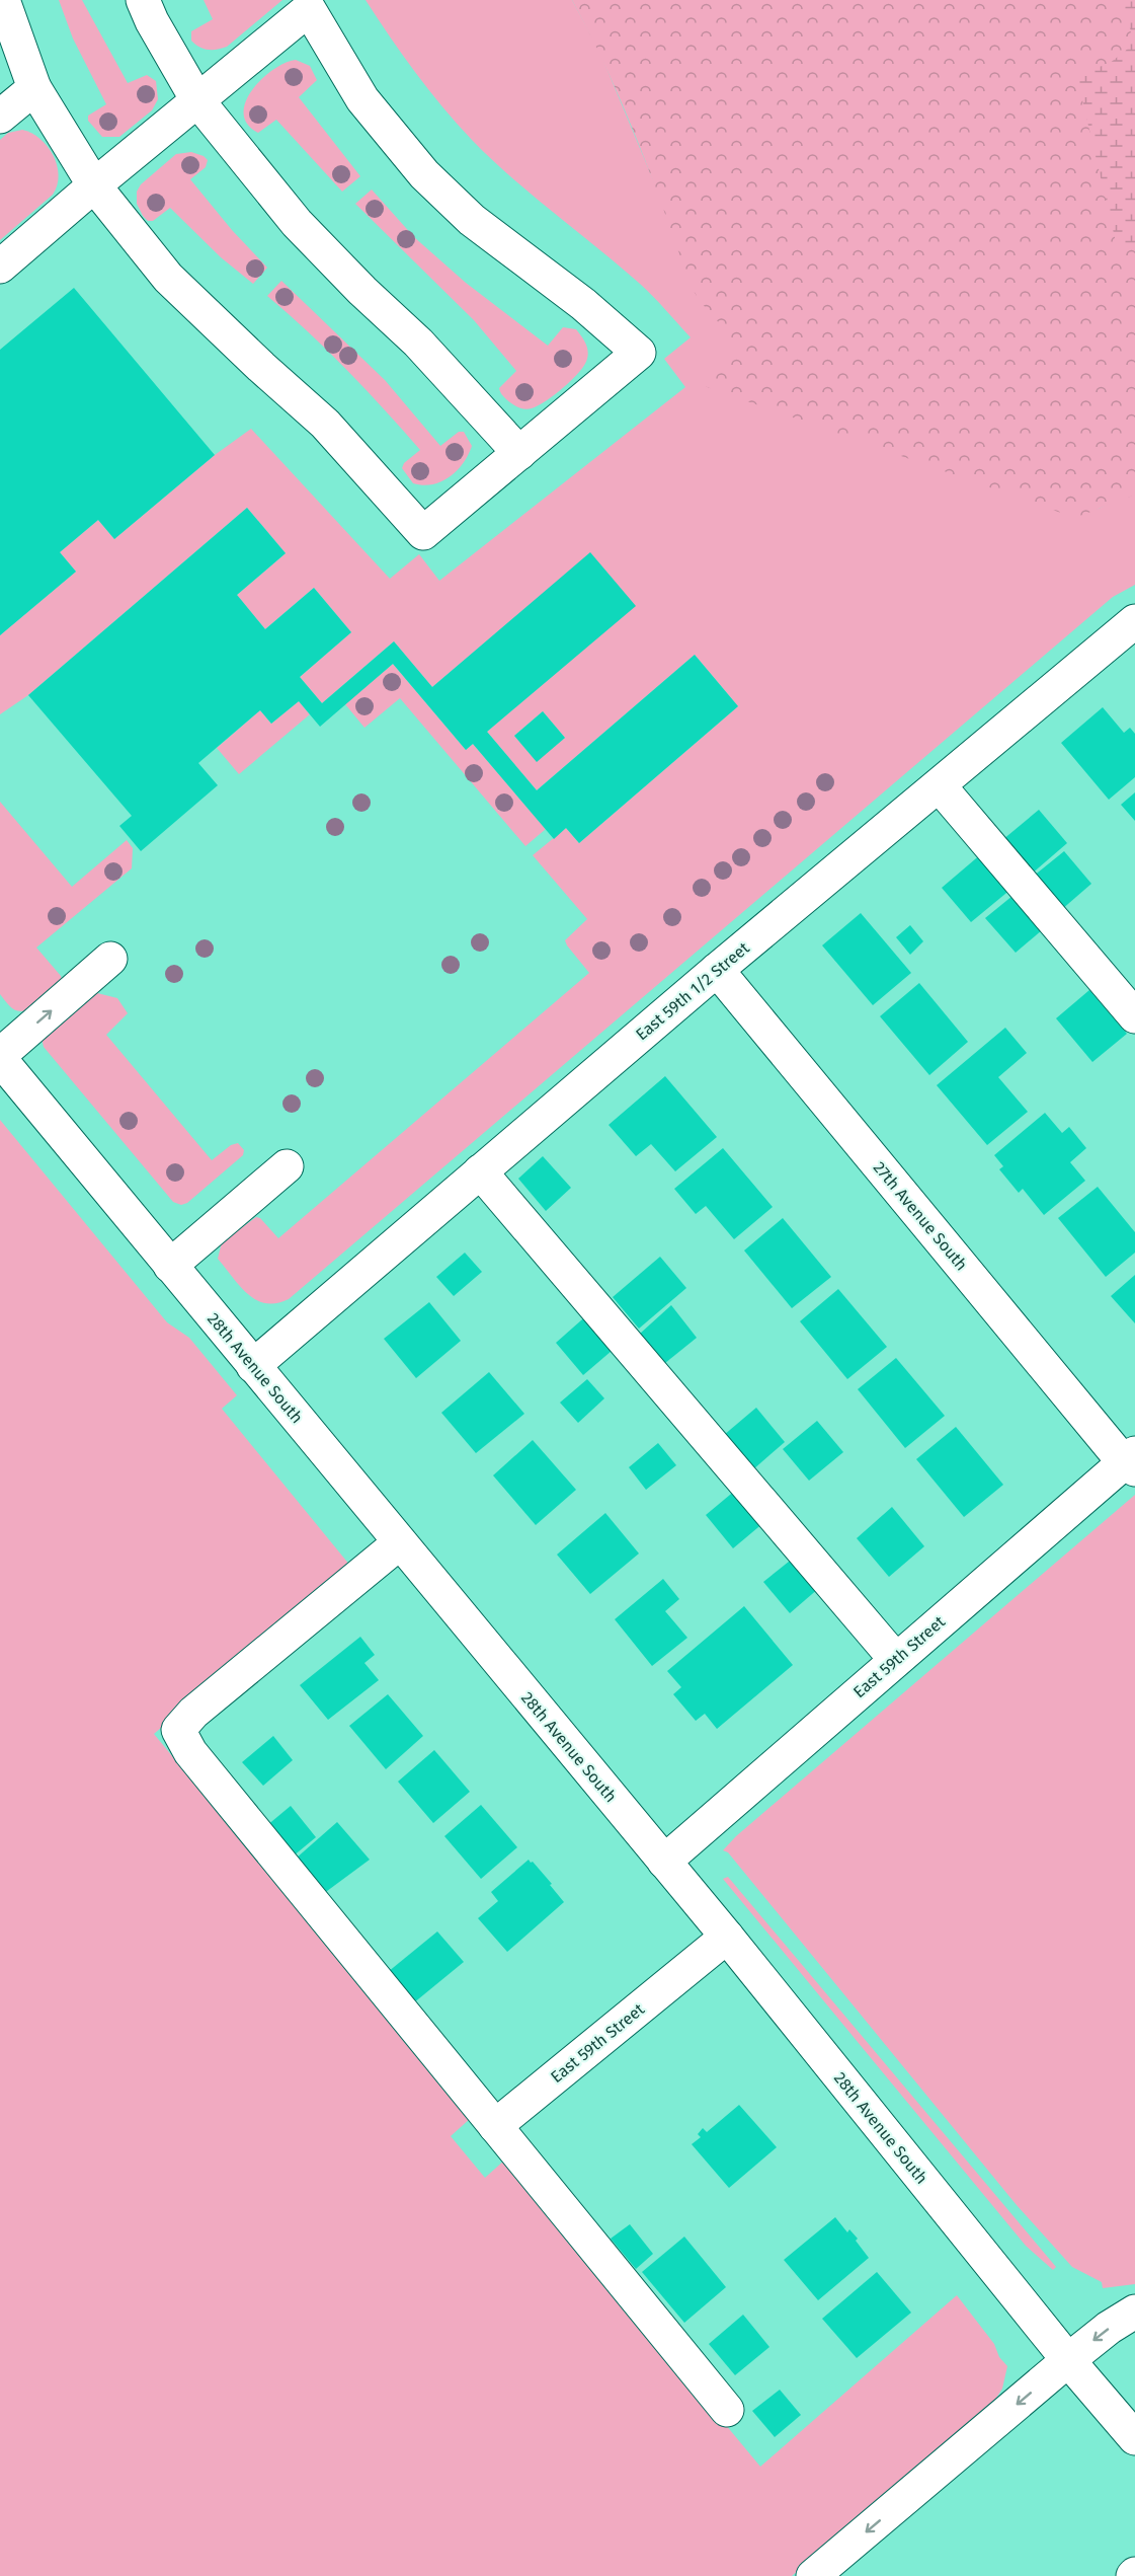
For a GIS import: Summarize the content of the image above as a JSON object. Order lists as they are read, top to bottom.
{
  "streets": {
    "main road": [
      "East 59th 1/2 Street",
      "27th Avenue South",
      "28th Avenue South",
      "East 59th Street"
    ]
  },
  "crossings": [
    ["East 59th 1/2 Street", "27th Avenue South"],
    ["East 59th 1/2 Street", "28th Avenue South"],
    ["27th Avenue South", "East 59th Street"],
    ["28th Avenue South", "East 59th Street"]
  ]
}
